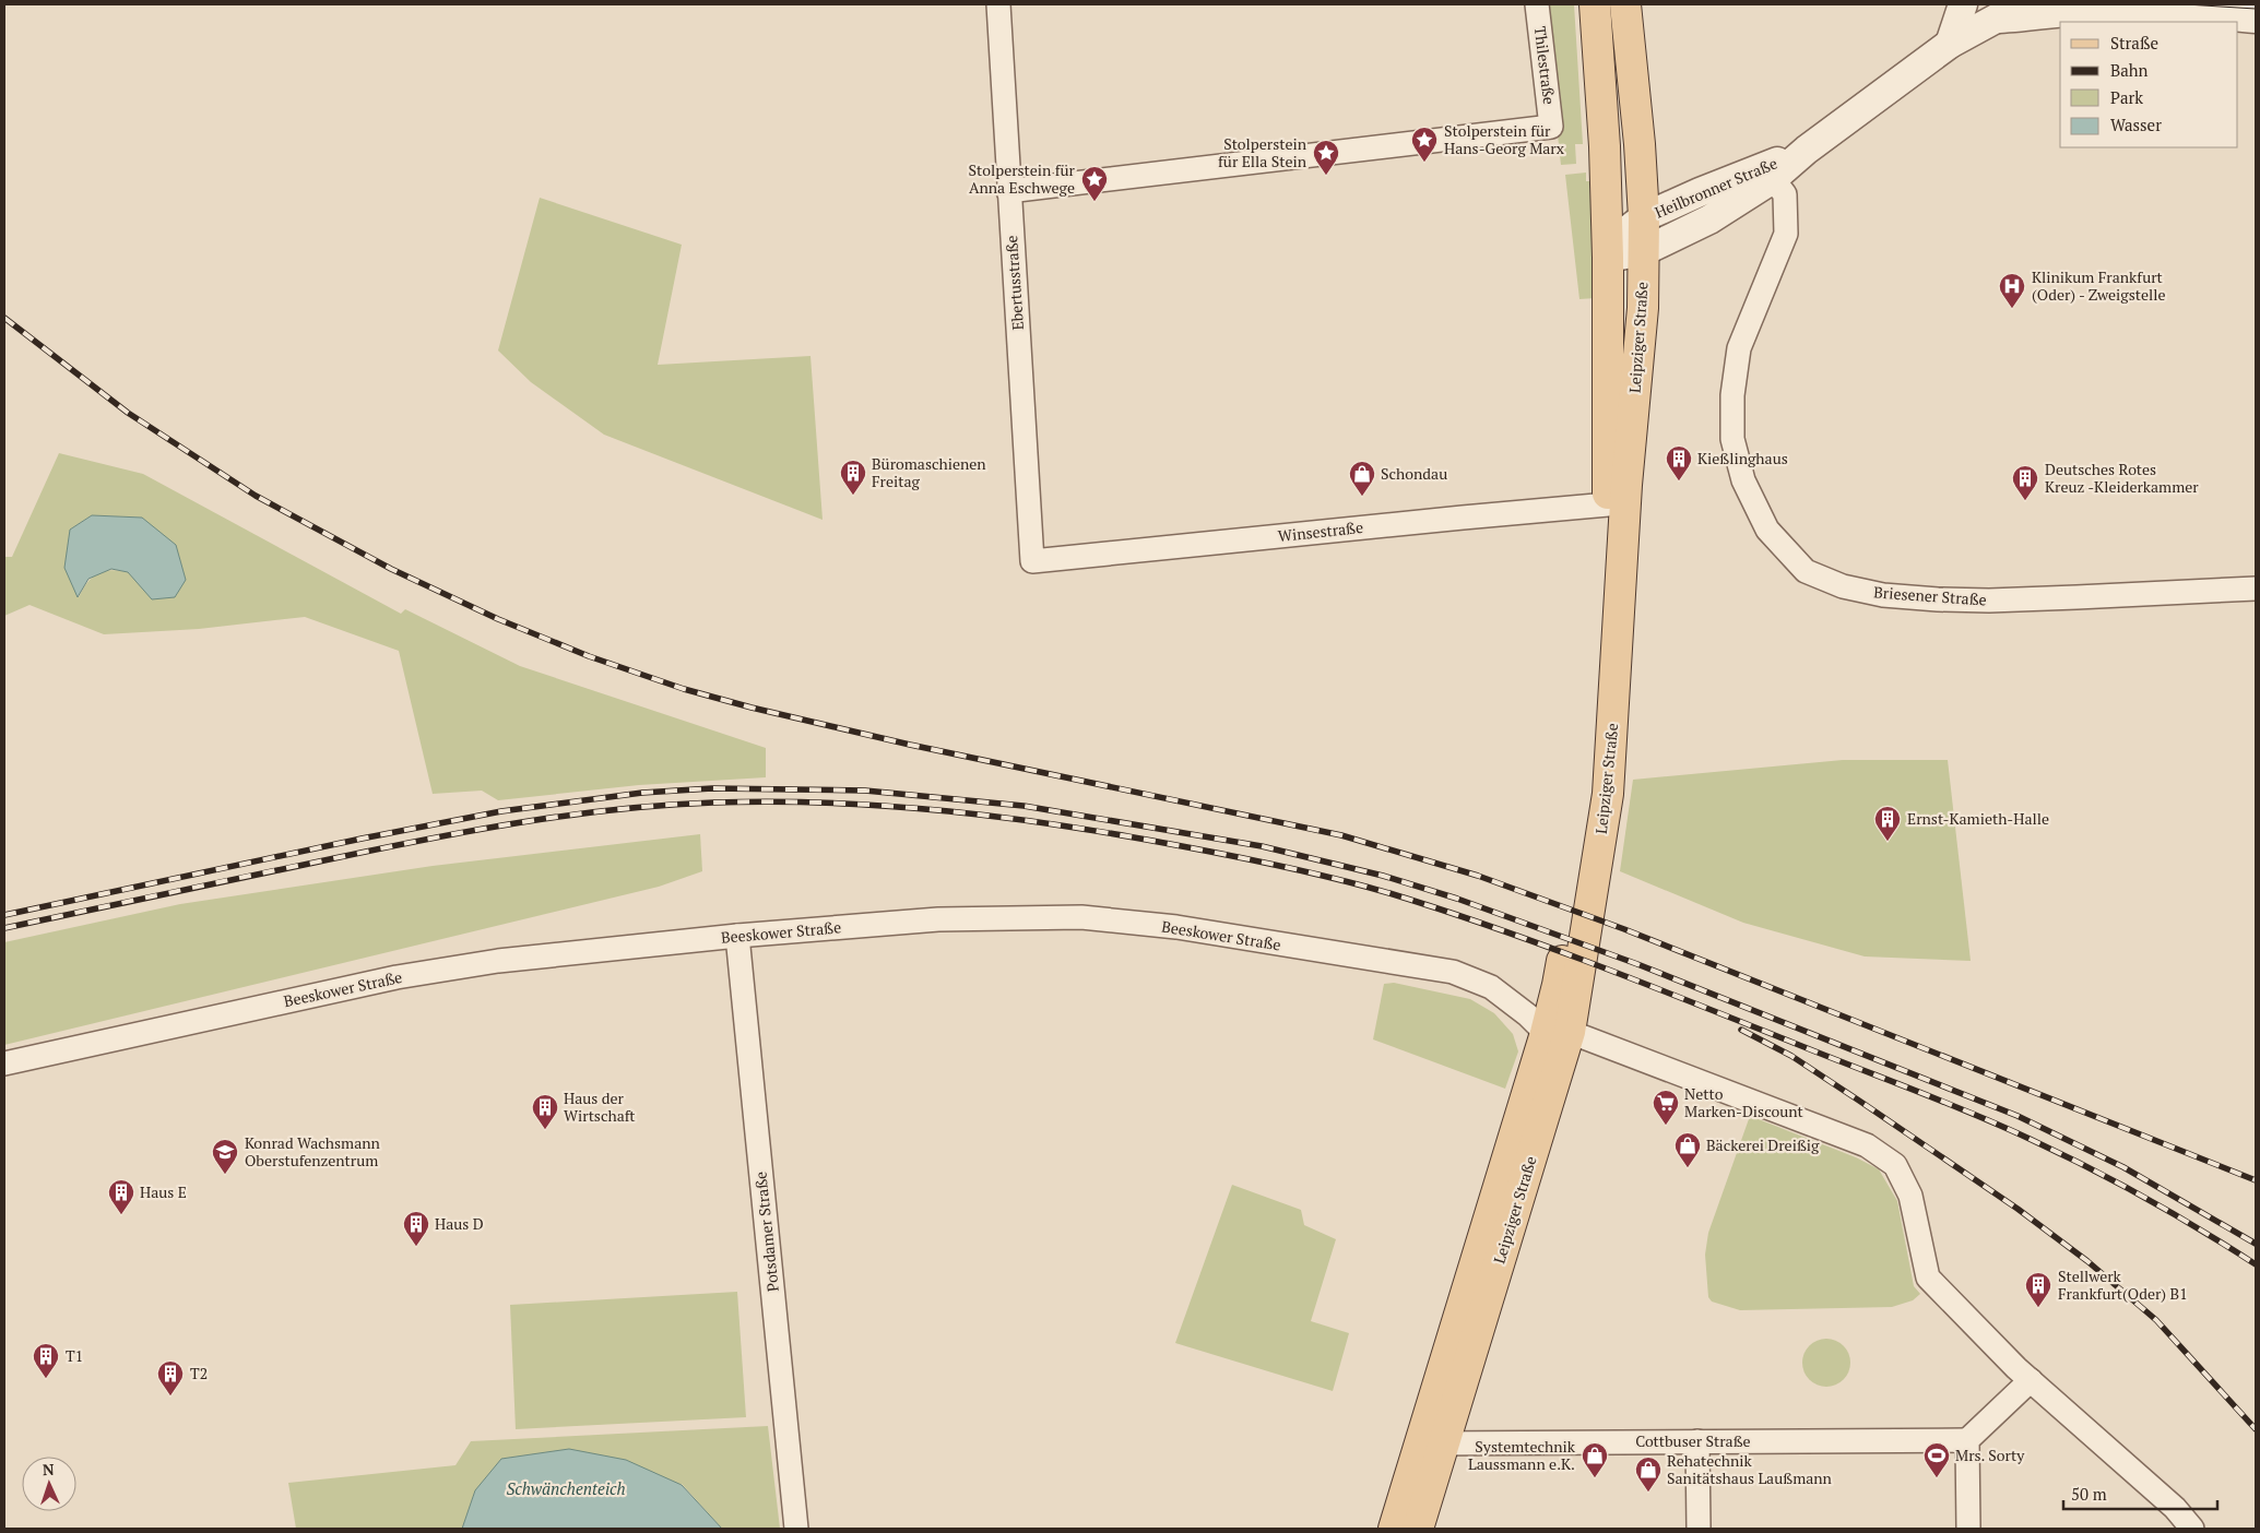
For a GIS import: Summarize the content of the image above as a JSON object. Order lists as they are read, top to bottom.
{
  "streets": {
    "main road": ["Leipziger Straße"],
    "street": [
      "Thilestraße",
      "Heilbronner Straße",
      "Ebertusstraße",
      "Winsestraße",
      "Briesener Straße",
      "Beeskower Straße",
      "Potsdamer Straße",
      "Cottbuser Straße"
    ]
  },
  "crossings": [
    ["Thilestraße", "Ebertusstraße"],
    ["Heilbronner Straße", "Leipziger Straße"],
    ["Heilbronner Straße", "Briesener Straße"],
    ["Ebertusstraße", "Winsestraße"],
    ["Leipziger Straße", "Winsestraße"],
    ["Leipziger Straße", "Beeskower Straße"],
    ["Leipziger Straße", "Cottbuser Straße"],
    ["Beeskower Straße", "Potsdamer Straße"]
  ],
  "water": ["Schwänchenteich"],
  "places": {
    "place": ["Stolperstein für Hans-Georg Marx", "Stolperstein für Ella Stein", "Stolperstein für Anna Eschwege"],
    "hospital": ["Klinikum Frankfurt (Oder) - Zweigstelle"],
    "building": [
      "Kießlinghaus",
      "Büromaschienen Freitag",
      "Deutsches Rotes Kreuz -Kleiderkammer",
      "Ernst-Kamieth-Halle",
      "Haus der Wirtschaft",
      "Haus E",
      "Haus D",
      "Stellwerk Frankfurt(Oder) B1",
      "T1",
      "T2"
    ],
    "shop": [
      "Schondau",
      "Bäckerei Dreißig",
      "Systemtechnik Laussmann e.K.",
      "Rehatechnik Sanitätshaus Laußmann"
    ],
    "supermarket": ["Netto Marken-Discount"],
    "school or university": ["Konrad Wachsmann Oberstufenzentrum"],
    "sports": ["Mrs. Sorty"]
  },
  "legend": [
    "Straße",
    "Bahn",
    "Park",
    "Wasser"
  ],
  "scale_bar": "50 m",
  "north": "top"
}
